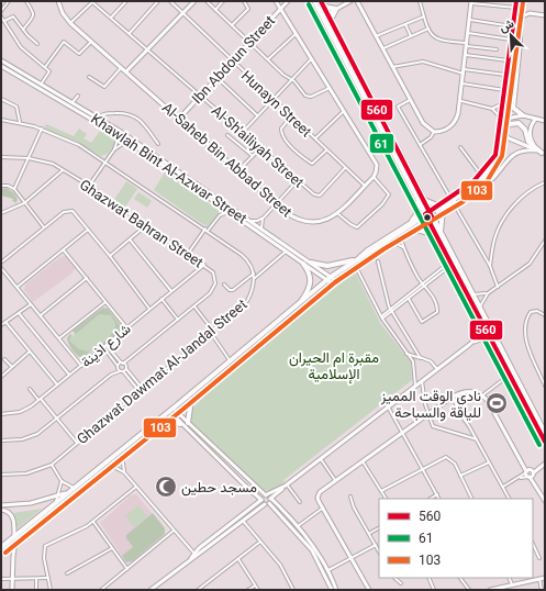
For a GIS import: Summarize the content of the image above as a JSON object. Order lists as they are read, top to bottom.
{
  "streets": {
    "street": [
      "Ibn Abdoun Street",
      "Hunayn Street",
      "Al-Sh'ailiyah Street",
      "Al-Saheb Bin Abbad Street",
      "Khawlah Bint Al-Azwar Street",
      "Ghazwat Bahran Street",
      "شارع اذينة",
      "Ghazwat Dawmat Al-Jandal Street"
    ]
  },
  "crossings": [
    ["Ibn Abdoun Street", "Hunayn Street"],
    ["Ibn Abdoun Street", "Al-Sh'ailiyah Street"],
    ["Ibn Abdoun Street", "Al-Saheb Bin Abbad Street"],
    ["Hunayn Street", "Al-Sh'ailiyah Street"],
    ["Hunayn Street", "Al-Saheb Bin Abbad Street"],
    ["Ghazwat Bahran Street", "شارع اذينة"]
  ],
  "parks": ["مقبرة ام الحيران الإسلامية"],
  "places": {
    "sports": ["نادي الوقت المميز للياقة والسباحة"],
    "mosque": ["مسجد حطين"]
  },
  "lines": ["transit line 560", "transit line 103", "transit line 61"],
  "legend": ["560", "61", "103"],
  "north": "top left"
}
